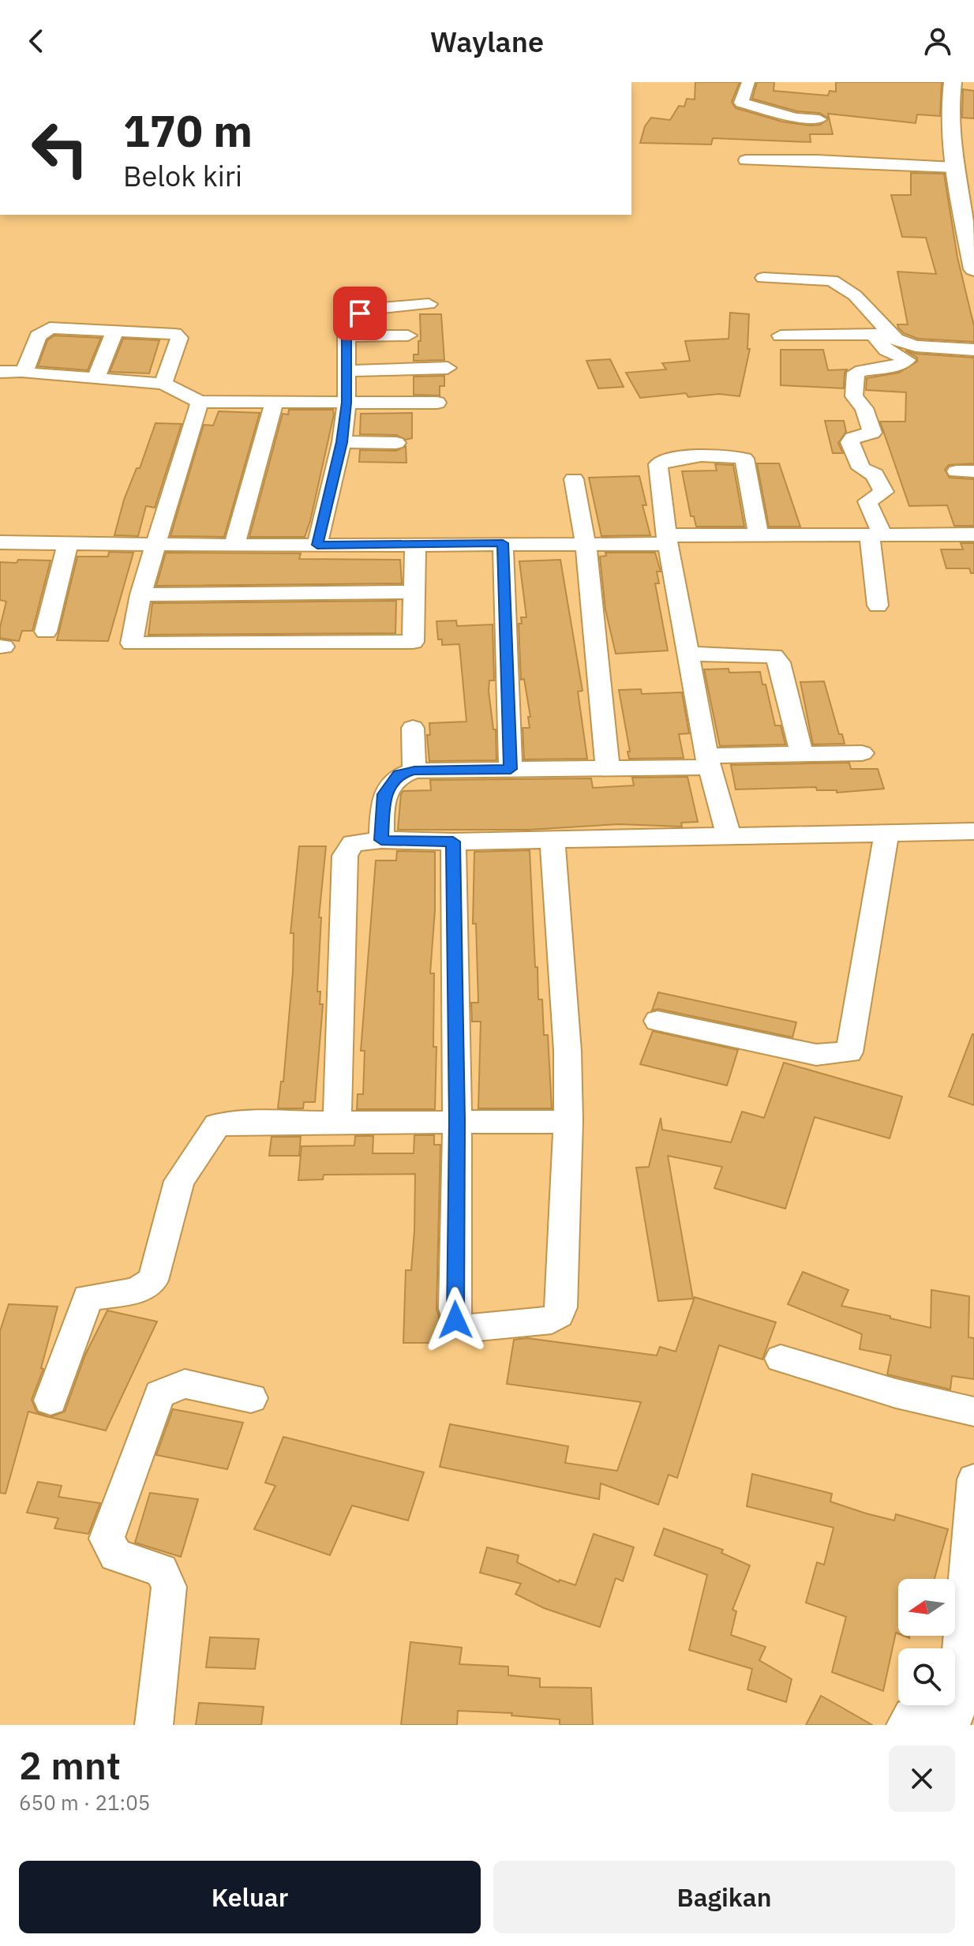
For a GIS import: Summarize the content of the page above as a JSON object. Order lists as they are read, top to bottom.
{
  "north": "left",
  "page": {
    "header": "Waylane",
    "turn": ["170 m", "Belok kiri"],
    "heading": ["2 mnt", "650 m · 21:05"],
    "buttons": ["Keluar", "Bagikan"]
  }
}
